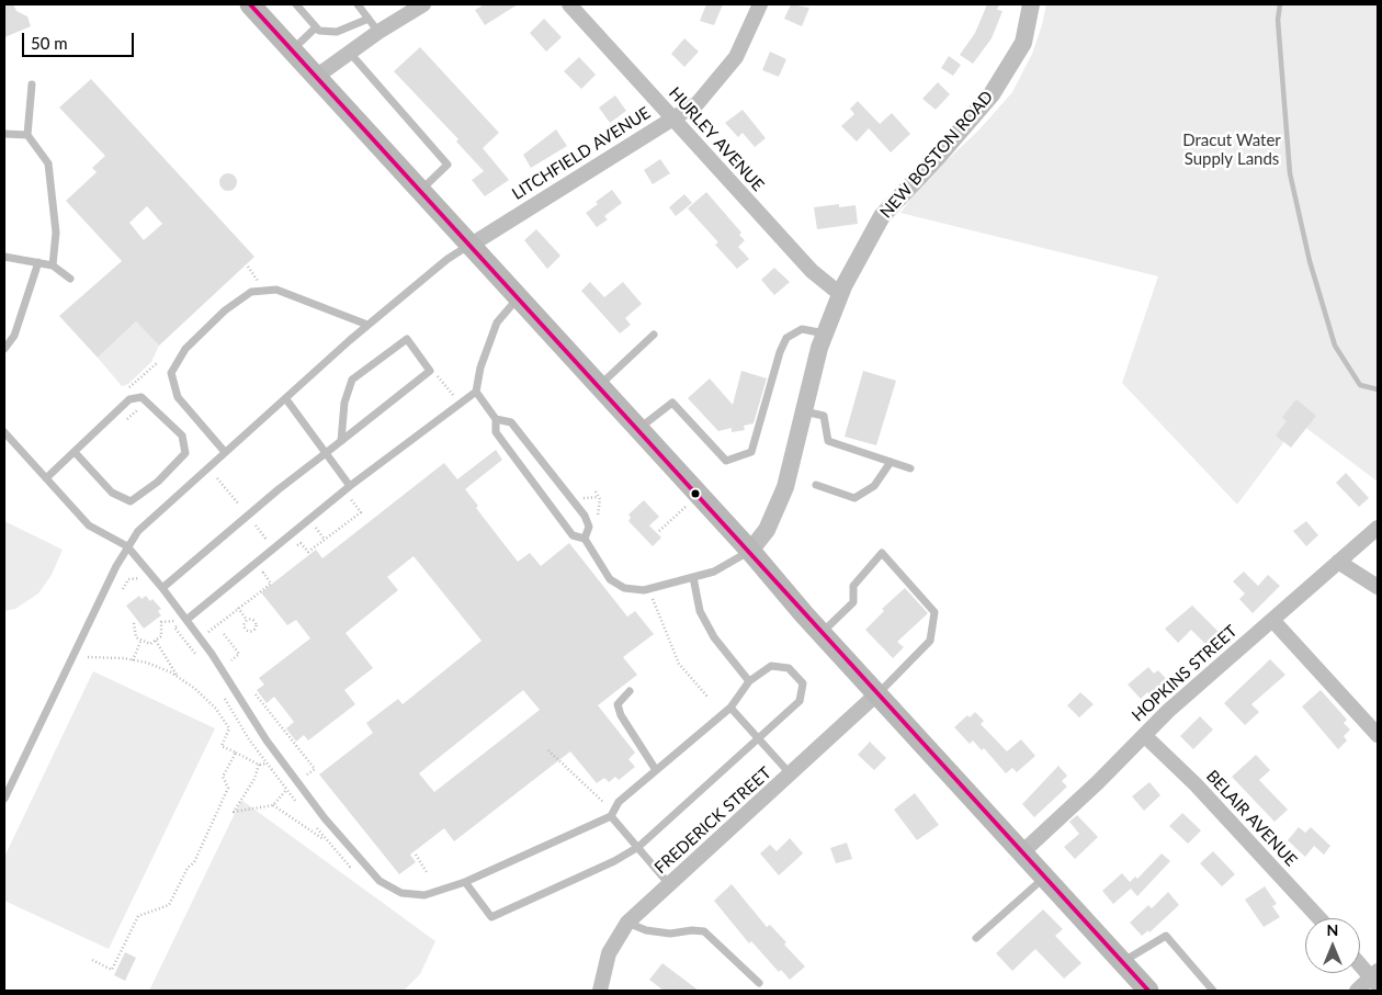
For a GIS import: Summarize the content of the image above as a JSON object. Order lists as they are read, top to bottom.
{
  "streets": {
    "street": [
      "HURLEY AVENUE",
      "LITCHFIELD AVENUE",
      "NEW BOSTON ROAD",
      "HOPKINS STREET",
      "BELAIR AVENUE",
      "FREDERICK STREET"
    ]
  },
  "crossings": [
    ["HURLEY AVENUE", "LITCHFIELD AVENUE"],
    ["HURLEY AVENUE", "NEW BOSTON ROAD"],
    ["HOPKINS STREET", "BELAIR AVENUE"]
  ],
  "parks": ["Dracut Water Supply Lands"],
  "scale_bar": "50 m",
  "north": "top"
}
